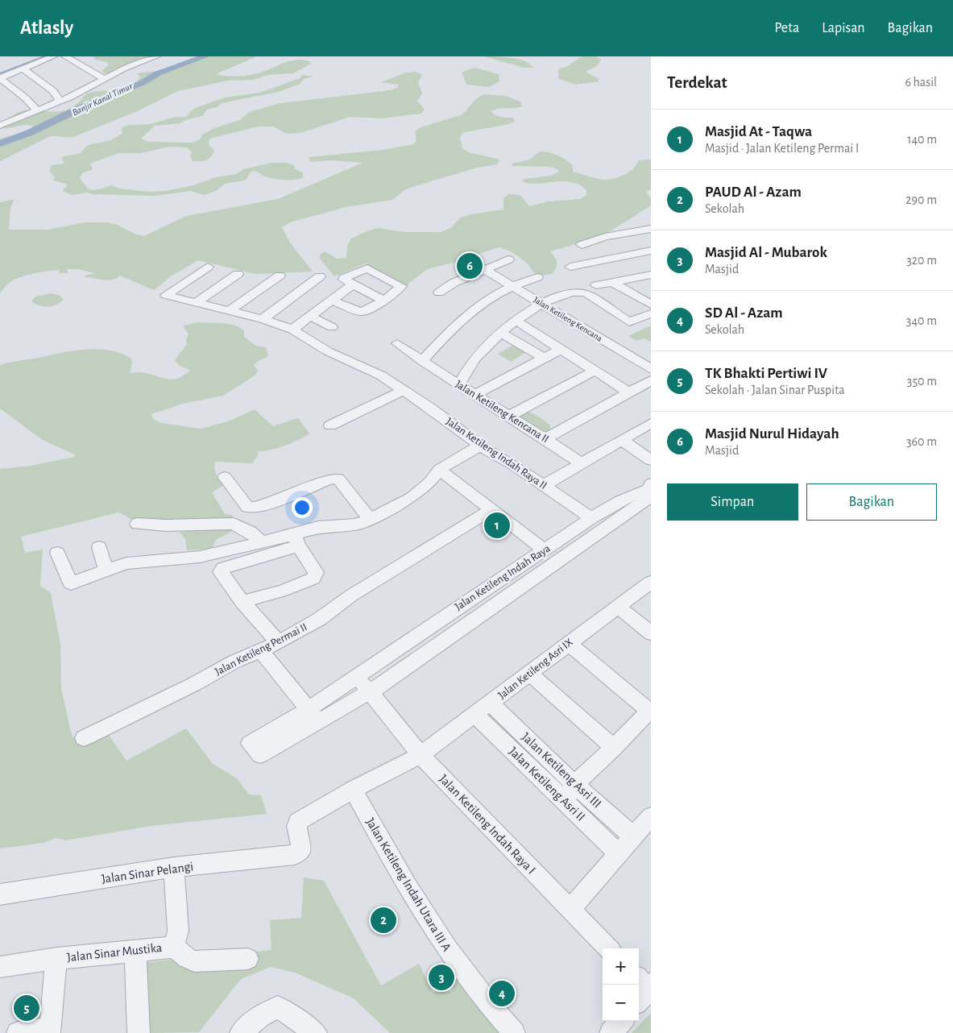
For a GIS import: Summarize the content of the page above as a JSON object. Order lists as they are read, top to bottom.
{
  "streets": {
    "street": [
      "Jalan Ketileng Kencana",
      "Jalan Ketileng Kencana II",
      "Jalan Ketileng Indah Raya II",
      "Jalan Ketileng Indah Raya",
      "Jalan Ketileng Permai II",
      "Jalan Ketileng Asri IX",
      "Jalan Ketileng Asri III",
      "Jalan Ketileng Asri II",
      "Jalan Ketileng Indah Raya I",
      "Jalan Sinar Pelangi",
      "Jalan Ketileng Indah Utara III A",
      "Jalan Sinar Mustika"
    ]
  },
  "crossings": [
    ["Jalan Ketileng Indah Raya II", "Jalan Ketileng Indah Raya"],
    ["Jalan Ketileng Indah Raya", "Jalan Ketileng Indah Raya I"],
    ["Jalan Ketileng Asri IX", "Jalan Ketileng Asri III"],
    ["Jalan Ketileng Asri IX", "Jalan Ketileng Asri II"],
    ["Jalan Ketileng Asri IX", "Jalan Ketileng Indah Raya I"],
    ["Jalan Sinar Pelangi", "Jalan Ketileng Indah Utara III A"],
    ["Jalan Sinar Pelangi", "Jalan Sinar Mustika"]
  ],
  "water": ["Banjir Kanal Timur"],
  "page": {
    "header": "Atlasly",
    "nav": ["Peta", "Lapisan", "Bagikan"],
    "heading": ["Terdekat", "6 hasil"],
    "list": [
      {
        "mark": "1",
        "name": "Masjid At - Taqwa",
        "note": "Masjid · Jalan Ketileng Permai I",
        "value": "140 m"
      },
      {
        "mark": "2",
        "name": "PAUD Al - Azam",
        "note": "Sekolah",
        "value": "290 m"
      },
      {
        "mark": "3",
        "name": "Masjid Al - Mubarok",
        "note": "Masjid",
        "value": "320 m"
      },
      {
        "mark": "4",
        "name": "SD Al - Azam",
        "note": "Sekolah",
        "value": "340 m"
      },
      {
        "mark": "5",
        "name": "TK Bhakti Pertiwi IV",
        "note": "Sekolah · Jalan Sinar Puspita",
        "value": "350 m"
      },
      {
        "mark": "6",
        "name": "Masjid Nurul Hidayah",
        "note": "Masjid",
        "value": "360 m"
      }
    ],
    "pins": [
      "6",
      "1",
      "2",
      "3",
      "4",
      "5"
    ],
    "buttons": ["Simpan", "Bagikan"],
    "map_buttons": ["+", "−"]
  }
}
